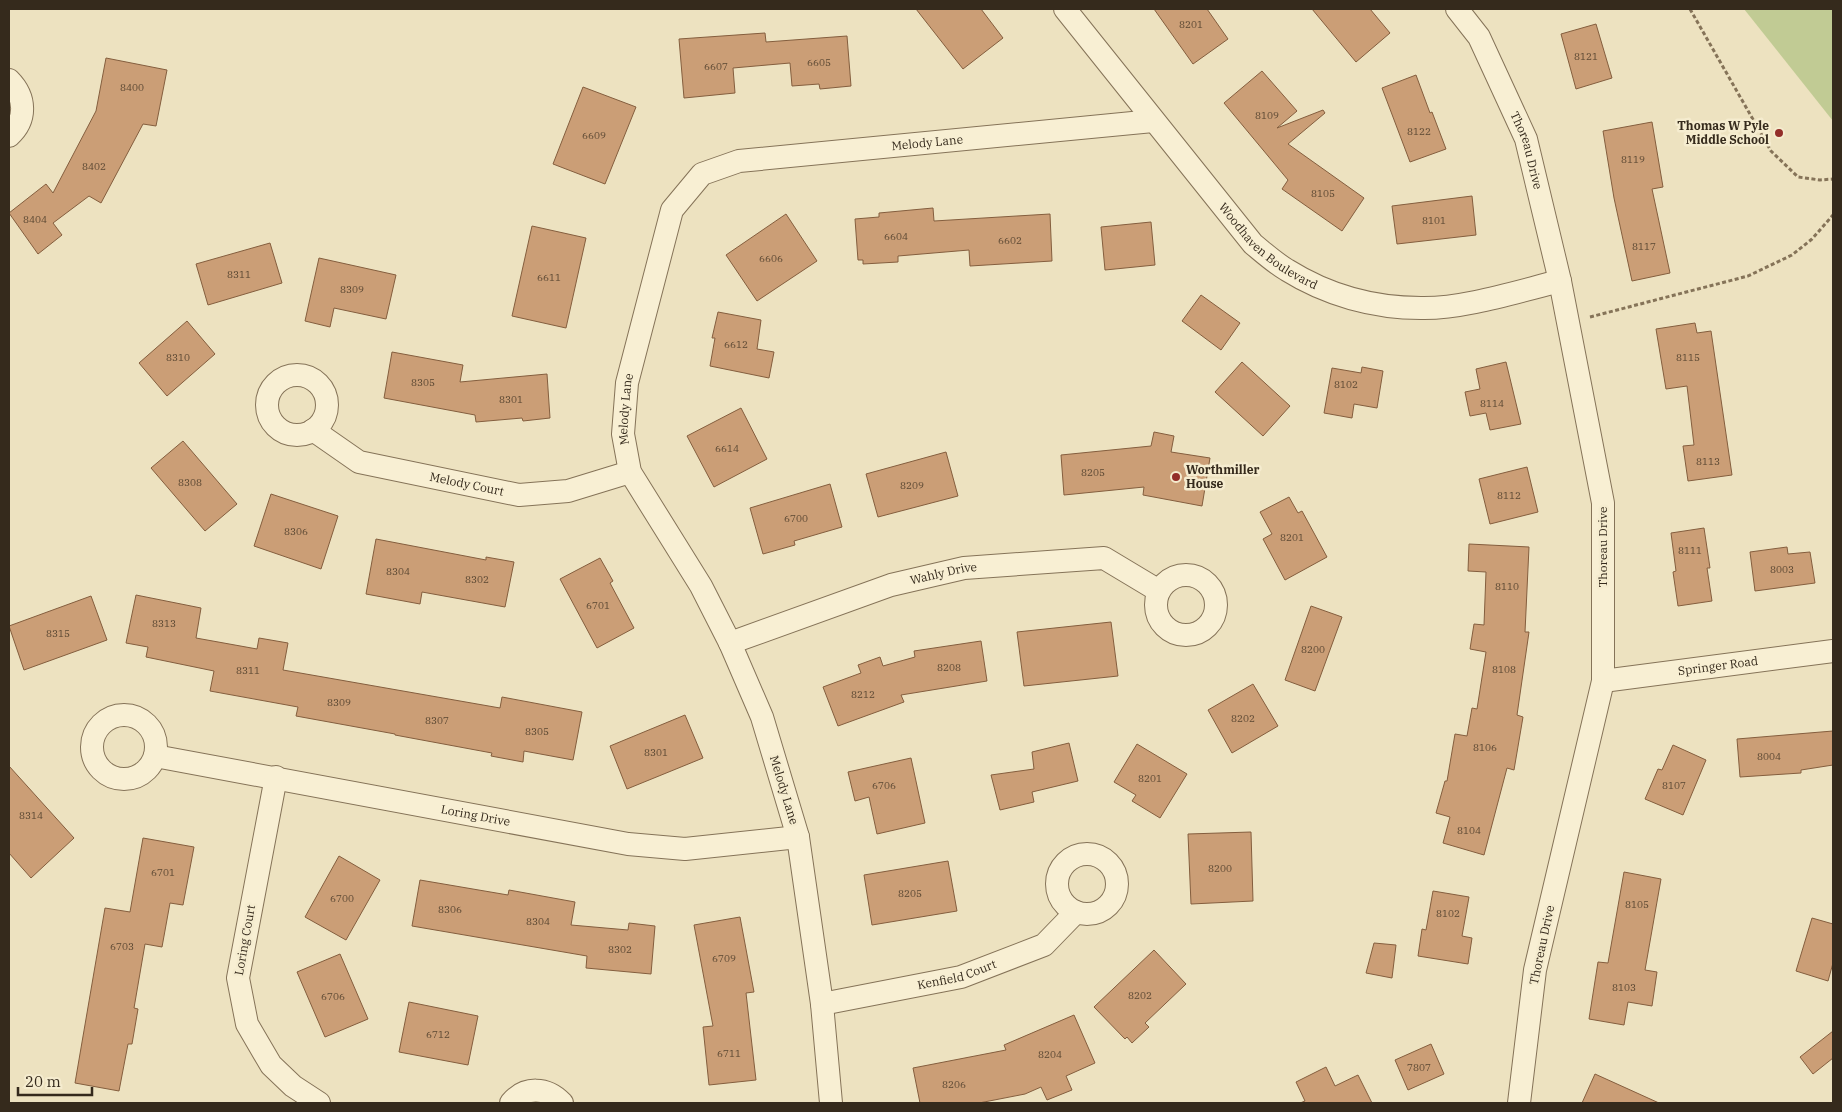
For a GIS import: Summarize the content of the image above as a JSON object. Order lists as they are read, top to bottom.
{
  "streets": {
    "street": [
      "Melody Lane",
      "Thoreau Drive",
      "Woodhaven Boulevard",
      "Melody Court",
      "Wahly Drive",
      "Springer Road",
      "Loring Drive",
      "Loring Court",
      "Kenfield Court"
    ]
  },
  "crossings": [
    ["Melody Lane", "Woodhaven Boulevard"],
    ["Melody Lane", "Melody Court"],
    ["Melody Lane", "Wahly Drive"],
    ["Melody Lane", "Loring Drive"],
    ["Melody Lane", "Kenfield Court"],
    ["Thoreau Drive", "Woodhaven Boulevard"],
    ["Thoreau Drive", "Springer Road"],
    ["Loring Drive", "Loring Court"]
  ],
  "places": ["Thomas W Pyle Middle School", "Worthmiller House"],
  "house_numbers": [
    "8201",
    "8121",
    "6605",
    "6607",
    "8400",
    "8109",
    "8122",
    "6609",
    "8119",
    "8402",
    "8105",
    "8404",
    "8101",
    "6604",
    "6602",
    "8117",
    "6606",
    "8311",
    "6611",
    "8309",
    "6612",
    "8310",
    "8115",
    "8305",
    "8102",
    "8301",
    "8114",
    "6614",
    "8113",
    "8205",
    "8308",
    "8209",
    "8112",
    "6700",
    "8306",
    "8201",
    "8111",
    "8003",
    "8304",
    "8302",
    "8110",
    "6701",
    "8313",
    "8315",
    "8200",
    "8208",
    "8108",
    "8311",
    "8212",
    "8309",
    "8202",
    "8307",
    "8305",
    "8106",
    "8301",
    "8004",
    "8201",
    "6706",
    "8107",
    "8314",
    "8104",
    "8200",
    "6701",
    "8205",
    "6700",
    "8105",
    "8306",
    "8102",
    "8304",
    "6703",
    "8302",
    "6709",
    "8103",
    "8202",
    "6706",
    "6712",
    "6711",
    "8204",
    "7807",
    "8206"
  ],
  "scale_bar": "20 m"
}
